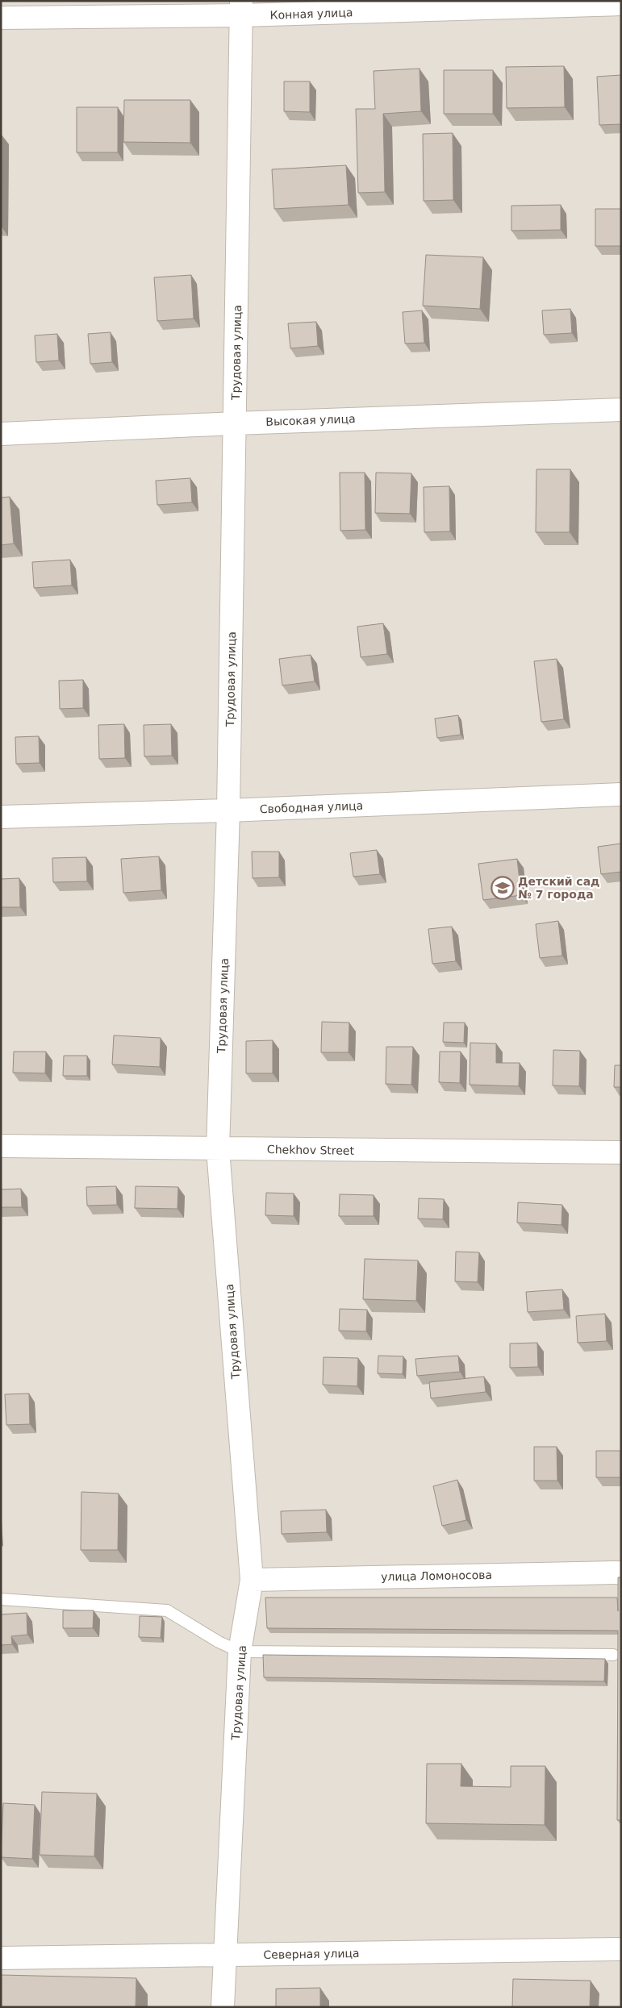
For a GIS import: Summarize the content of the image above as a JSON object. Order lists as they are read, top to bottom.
{
  "streets": {
    "street": [
      "Конная улица",
      "Трудовая улица",
      "Высокая улица",
      "Свободная улица",
      "Chekhov Street",
      "улица Ломоносова",
      "Северная улица"
    ]
  },
  "crossings": [
    ["Конная улица", "Трудовая улица"],
    ["Трудовая улица", "Высокая улица"],
    ["Трудовая улица", "Свободная улица"],
    ["Трудовая улица", "Chekhov Street"],
    ["Трудовая улица", "улица Ломоносова"],
    ["Трудовая улица", "Северная улица"]
  ],
  "places": {
    "school or university": ["Детский сад № 7 города"]
  }
}
